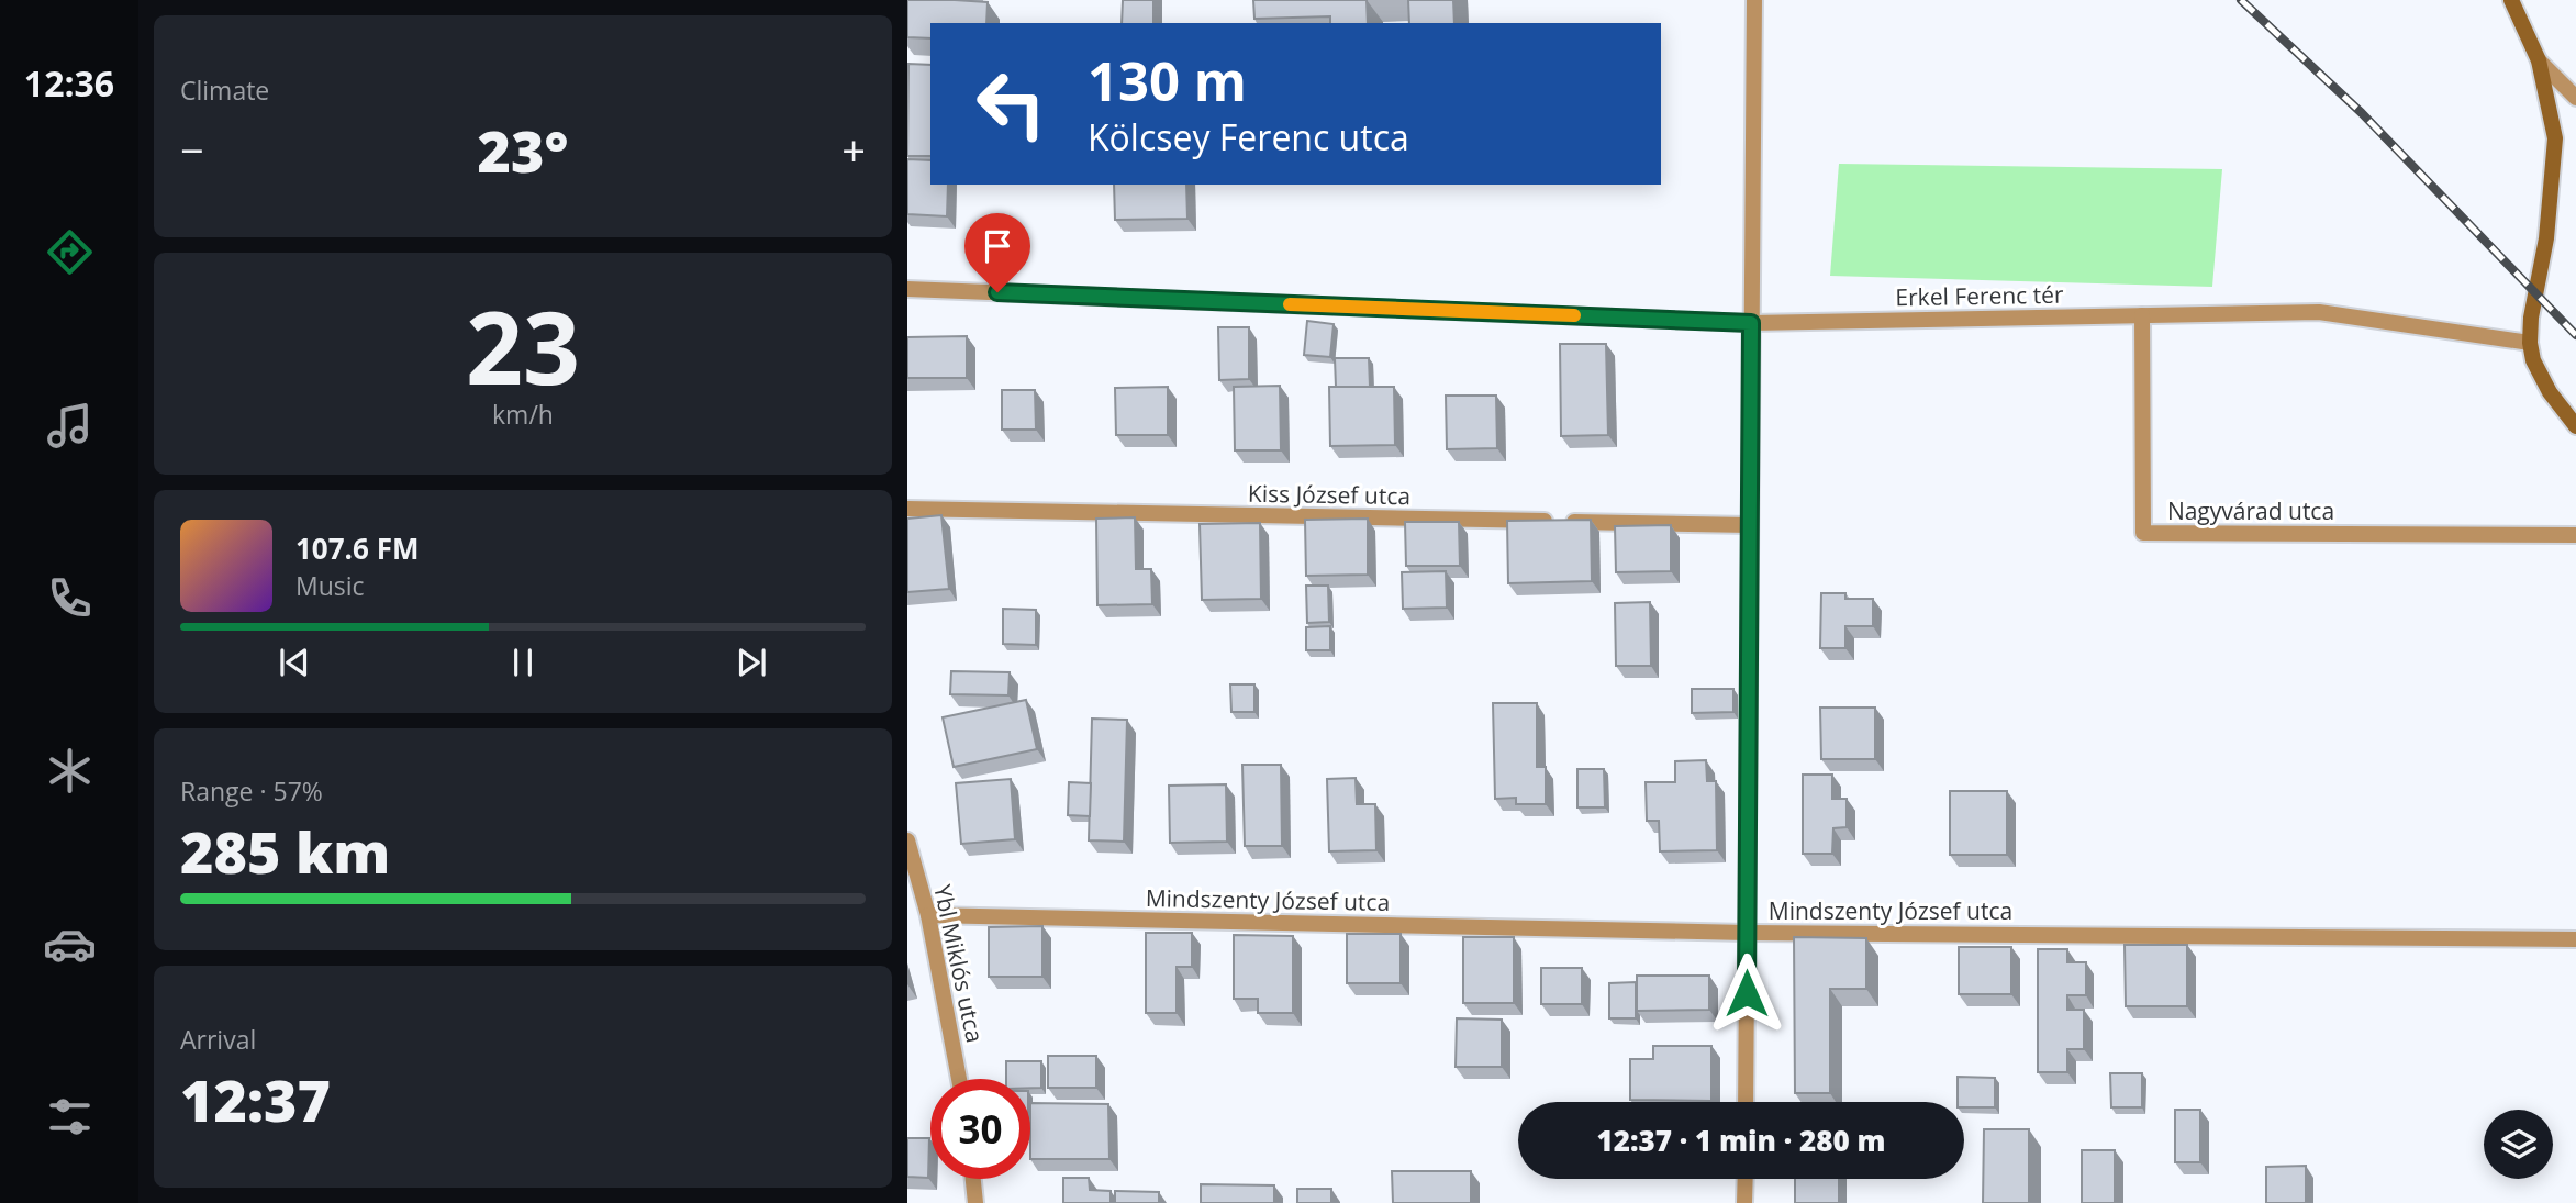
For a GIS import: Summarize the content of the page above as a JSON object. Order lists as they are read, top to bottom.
{
  "streets": {
    "street": [
      "Erkel Ferenc tér",
      "Kiss József utca",
      "Nagyvárad utca",
      "Mindszenty József utca",
      "Ybl Miklós utca"
    ]
  },
  "crossings": [
    ["Erkel Ferenc tér", "Nagyvárad utca"],
    ["Mindszenty József utca", "Ybl Miklós utca"]
  ],
  "page": {
    "tabs": "12:36",
    "tile": [
      "Climate",
      ["23", "km/h"],
      ["Range · 57%", "285 km"],
      ["Arrival", "12:37"]
    ],
    "turn": ["130 m", "Kölcsey Ferenc utca"],
    "heat": ["−", "23°", "+"],
    "song": ["107.6 FM", "Music"],
    "limit": "30",
    "trip": "12:37 · 1 min · 280 m"
  }
}
